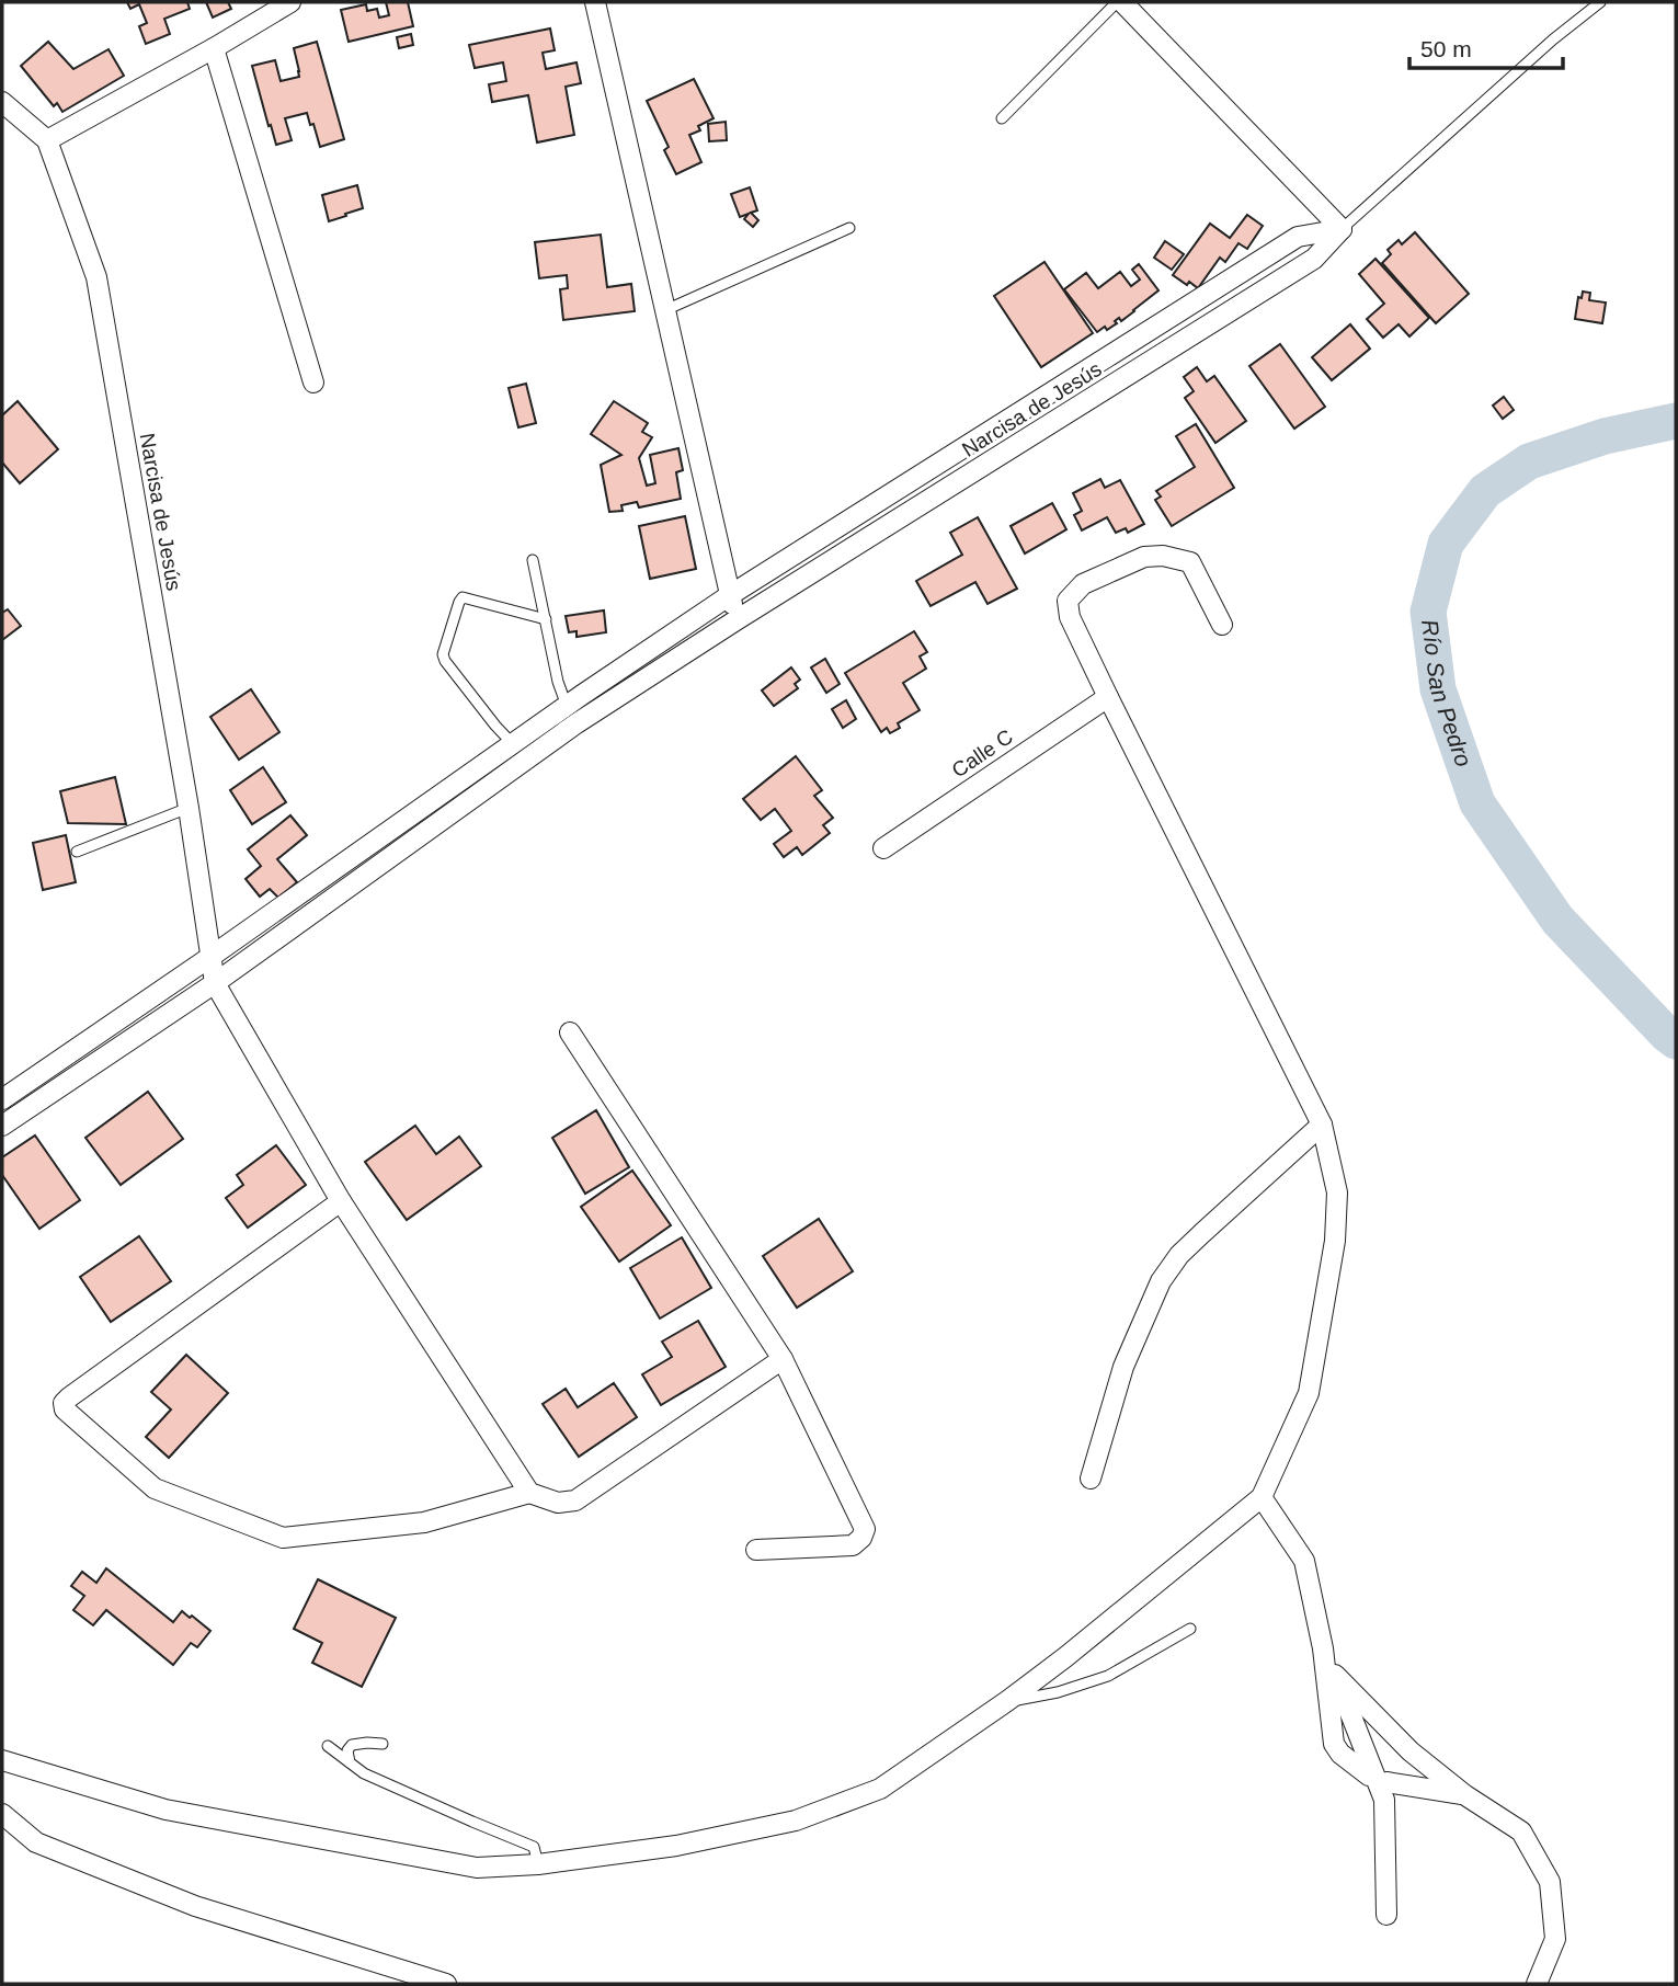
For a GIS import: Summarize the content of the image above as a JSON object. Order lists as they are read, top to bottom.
{
  "streets": {
    "street": ["Narcisa de Jesús", "Calle C"]
  },
  "water": ["Río San Pedro"],
  "scale_bar": "50 m"
}
